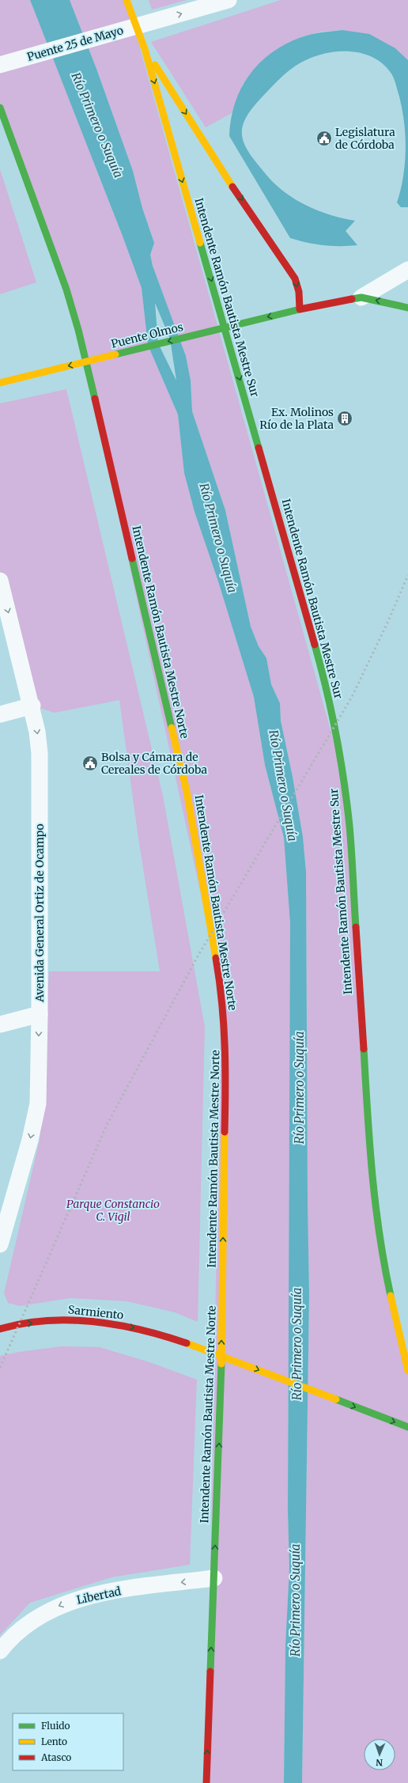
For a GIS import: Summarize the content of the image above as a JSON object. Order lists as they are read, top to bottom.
{
  "streets": {
    "main road": [
      "Intendente Ramón Bautista Mestre Sur",
      "Puente Olmos",
      "Intendente Ramón Bautista Mestre Norte",
      "Sarmiento"
    ],
    "street": ["Puente 25 de Mayo", "Avenida General Ortiz de Ocampo", "Libertad"]
  },
  "crossings": [
    ["Intendente Ramón Bautista Mestre Norte", "Libertad"]
  ],
  "one_way": [
    "Puente 25 de Mayo",
    "Intendente Ramón Bautista Mestre Sur",
    "Puente Olmos",
    "Intendente Ramón Bautista Mestre Norte",
    "Avenida General Ortiz de Ocampo",
    "Sarmiento",
    "Libertad"
  ],
  "water": ["Río Primero o Suquía"],
  "parks": ["Parque Constancio C. Vigil"],
  "places": {
    "public building": ["Legislatura de Córdoba", "Bolsa y Cámara de Cereales de Córdoba"],
    "building": ["Ex. Molinos Río de la Plata"]
  },
  "legend": ["Fluido", "Lento", "Atasco"],
  "north": "bottom"
}
